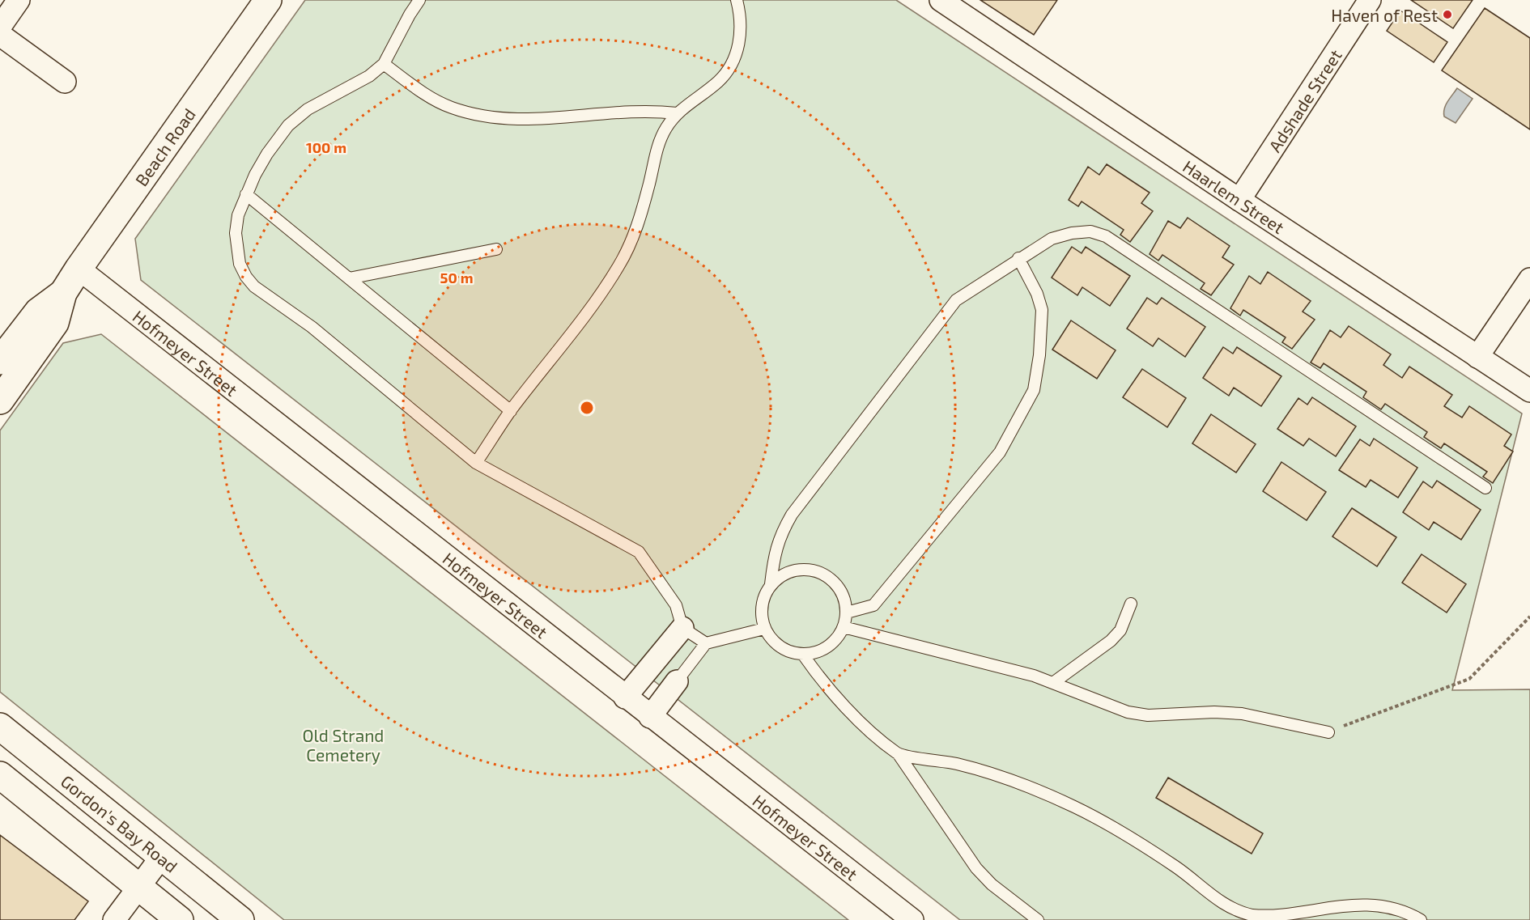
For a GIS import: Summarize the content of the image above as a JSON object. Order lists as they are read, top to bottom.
{
  "streets": {
    "street": [
      "Adshade Street",
      "Beach Road",
      "Haarlem Street",
      "Hofmeyer Street",
      "Gordon's Bay Road"
    ]
  },
  "crossings": [
    ["Adshade Street", "Haarlem Street"],
    ["Beach Road", "Hofmeyer Street"]
  ],
  "parks": ["Old Strand Cemetery"],
  "places": ["Haven of Rest"],
  "rings": ["100 m", "50 m"]
}
